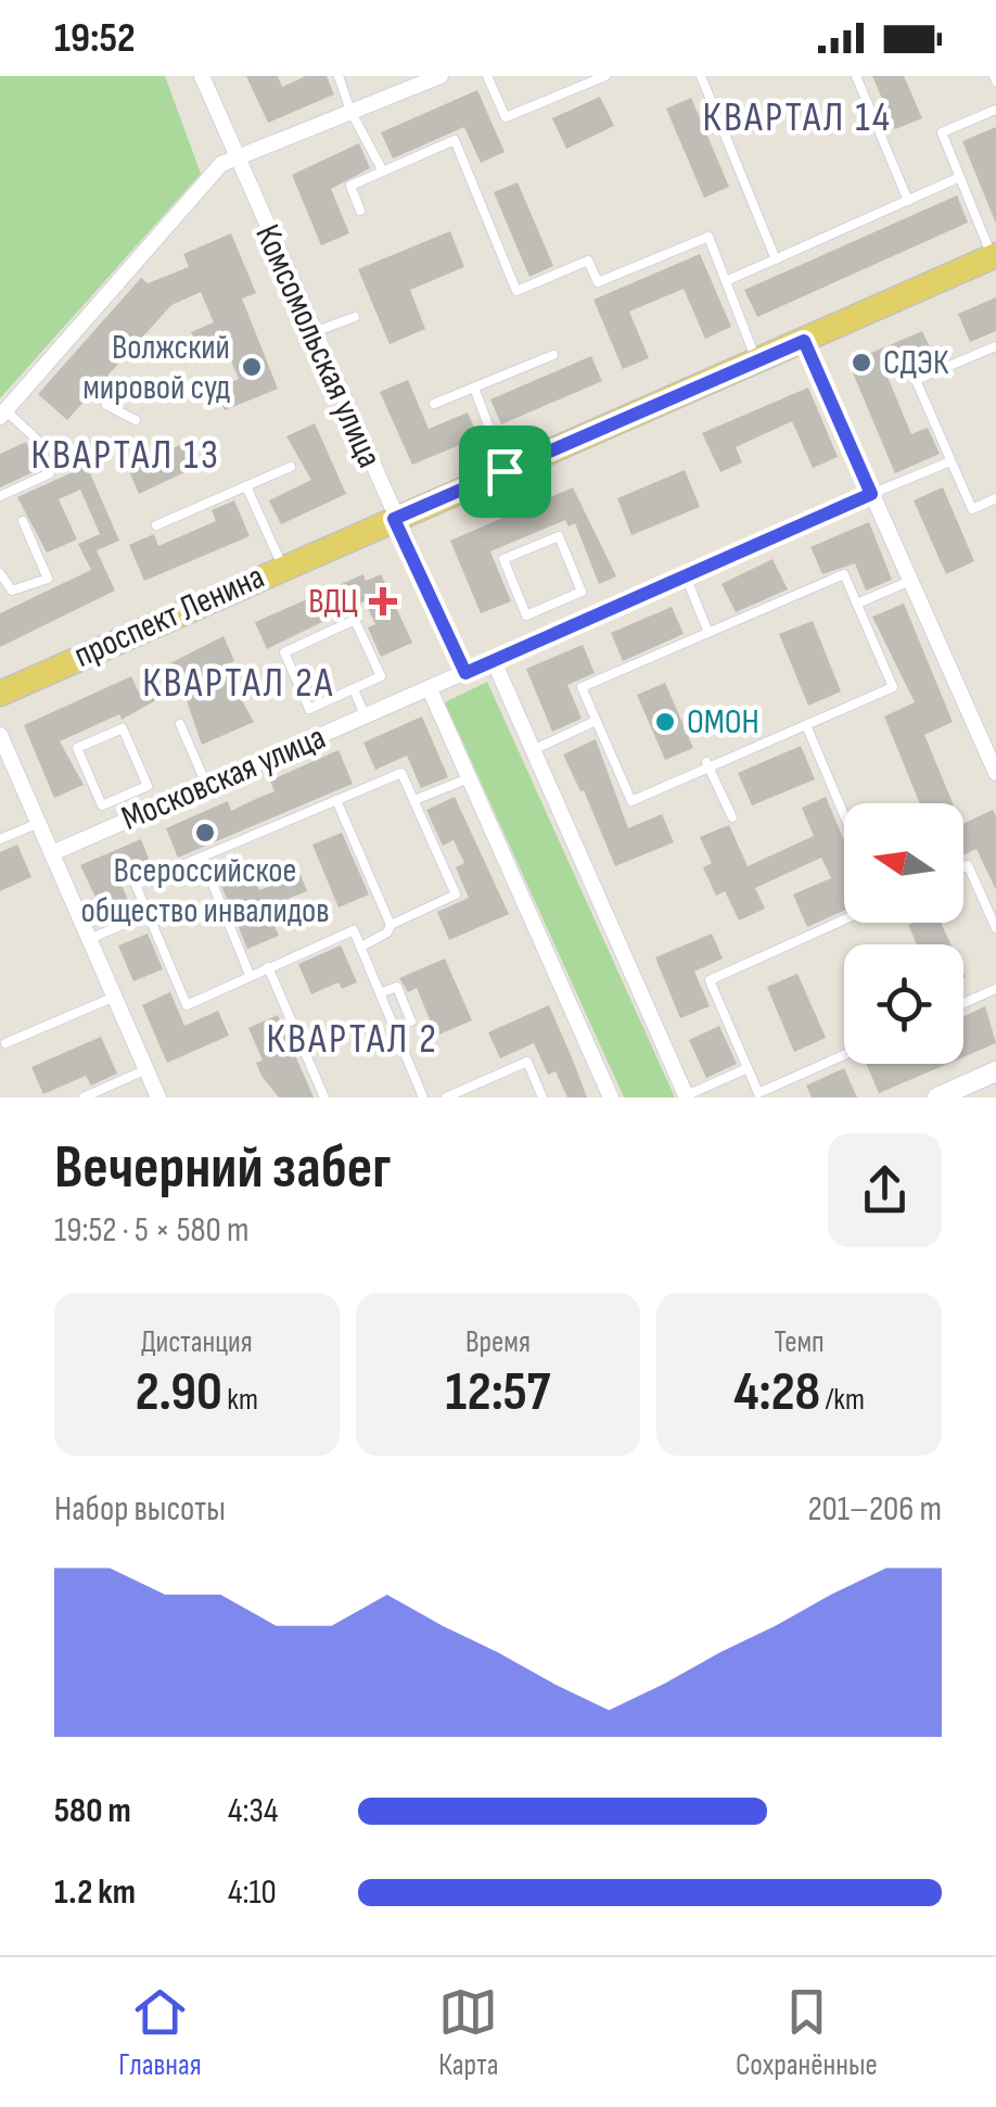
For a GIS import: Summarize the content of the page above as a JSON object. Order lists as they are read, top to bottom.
{
  "streets": {
    "main road": ["проспект Ленина"],
    "street": ["Комсомольская улица", "Московская улица"]
  },
  "crossings": [
    ["Комсомольская улица", "проспект Ленина"],
    ["Комсомольская улица", "Московская улица"]
  ],
  "districts": [
    "КВАРТАЛ 14",
    "КВАРТАЛ 13",
    "КВАРТАЛ 2А",
    "КВАРТАЛ 2"
  ],
  "places": {
    "other": [
      "СДЭК",
      "Волжский мировой суд",
      "ОМОН",
      "Всероссийское общество инвалидов"
    ],
    "health": ["ВДЦ"]
  },
  "north": "left",
  "page": {
    "status": "19:52",
    "heading": ["Вечерний забег", "19:52 · 5 × 580 m"],
    "stats": [
      ["Дистанция", "2.90 km"],
      ["Время", "12:57"],
      ["Темп", "4:28 /km"]
    ],
    "chart": ["Набор высоты", "201–206 m"],
    "list": [
      {
        "name": "580 m",
        "note": "4:34"
      },
      {
        "name": "1.2 km",
        "note": "4:10"
      }
    ],
    "tabs": ["Главная", "Карта", "Сохранённые"]
  }
}
